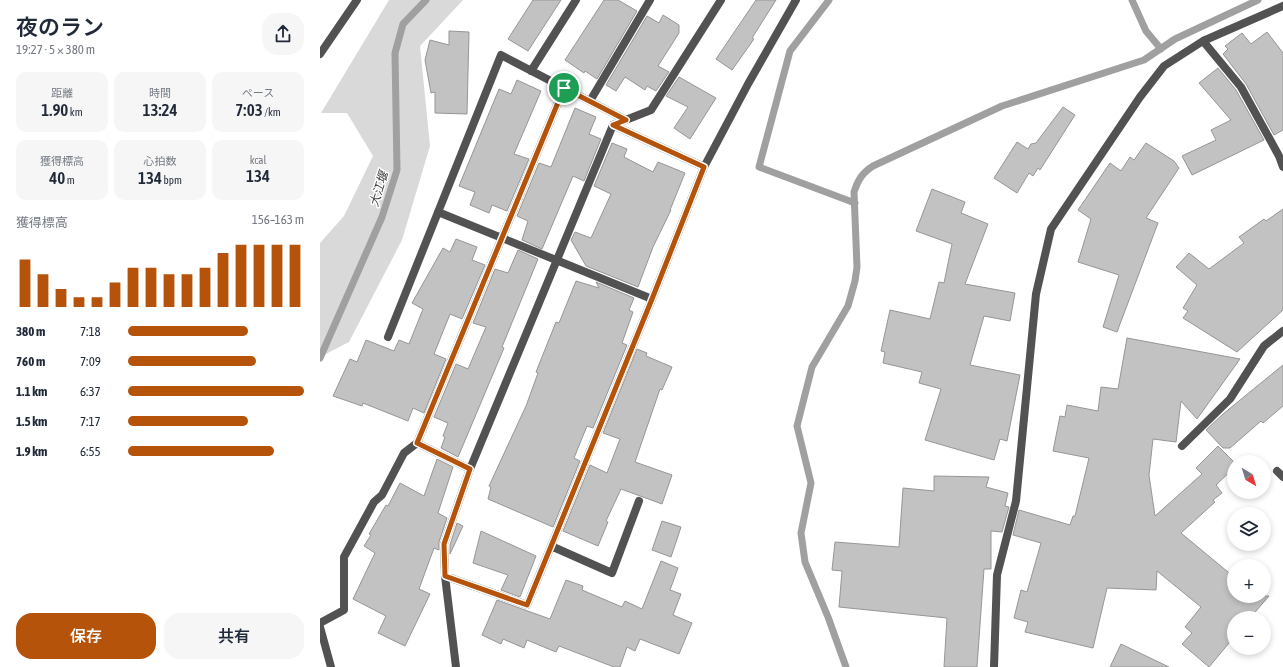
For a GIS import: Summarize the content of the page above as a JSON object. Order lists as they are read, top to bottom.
{
  "water": ["大江堰"],
  "north": "bottom right",
  "page": {
    "heading": ["夜のラン", "19:27 · 5 × 380 m"],
    "stats": [
      ["距離", "1.90 km"],
      ["時間", "13:24"],
      ["ペース", "7:03 /km"],
      ["獲得標高", "40 m"],
      ["心拍数", "134 bpm"],
      ["kcal", "134"]
    ],
    "chart": ["獲得標高", "156–163 m"],
    "list": [
      {
        "name": "380 m",
        "note": "7:18"
      },
      {
        "name": "760 m",
        "note": "7:09"
      },
      {
        "name": "1.1 km",
        "note": "6:37"
      },
      {
        "name": "1.5 km",
        "note": "7:17"
      },
      {
        "name": "1.9 km",
        "note": "6:55"
      }
    ],
    "map_buttons": ["+", "−"],
    "buttons": ["保存", "共有"]
  }
}
